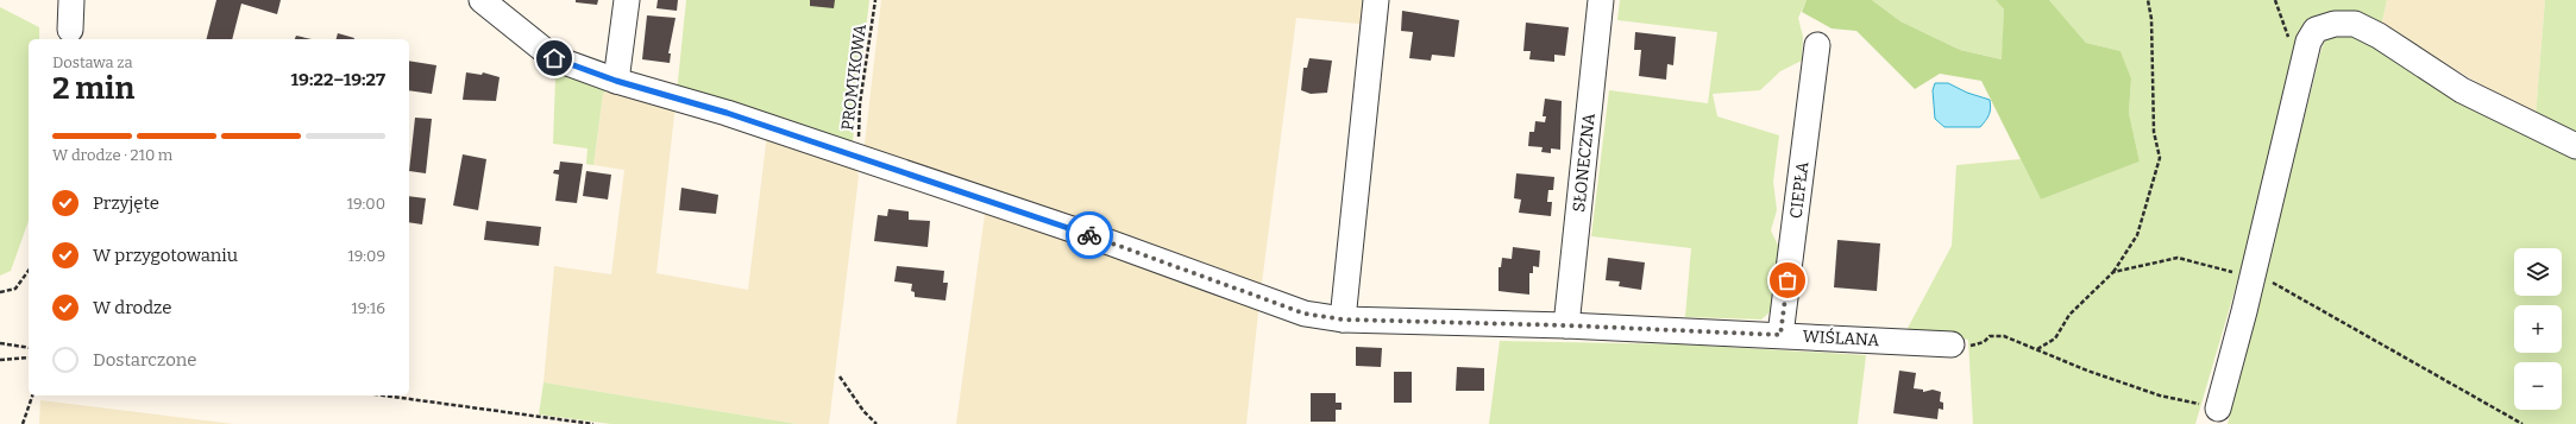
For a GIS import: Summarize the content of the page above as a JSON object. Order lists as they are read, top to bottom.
{
  "streets": {
    "street": ["SŁONECZNA", "CIEPŁA", "WIŚLANA"],
    "path": ["PROMYKOWA"]
  },
  "crossings": [
    ["PROMYKOWA", "WIŚLANA"],
    ["SŁONECZNA", "WIŚLANA"],
    ["CIEPŁA", "WIŚLANA"]
  ],
  "page": {
    "heading": ["2 min", "Dostawa za", "19:22–19:27"],
    "bar": "W drodze · 210 m",
    "list": [
      ["Przyjęte", "19:00"],
      ["W przygotowaniu", "19:09"],
      ["W drodze", "19:16"],
      "Dostarczone"
    ],
    "map_buttons": ["+", "−"]
  }
}
